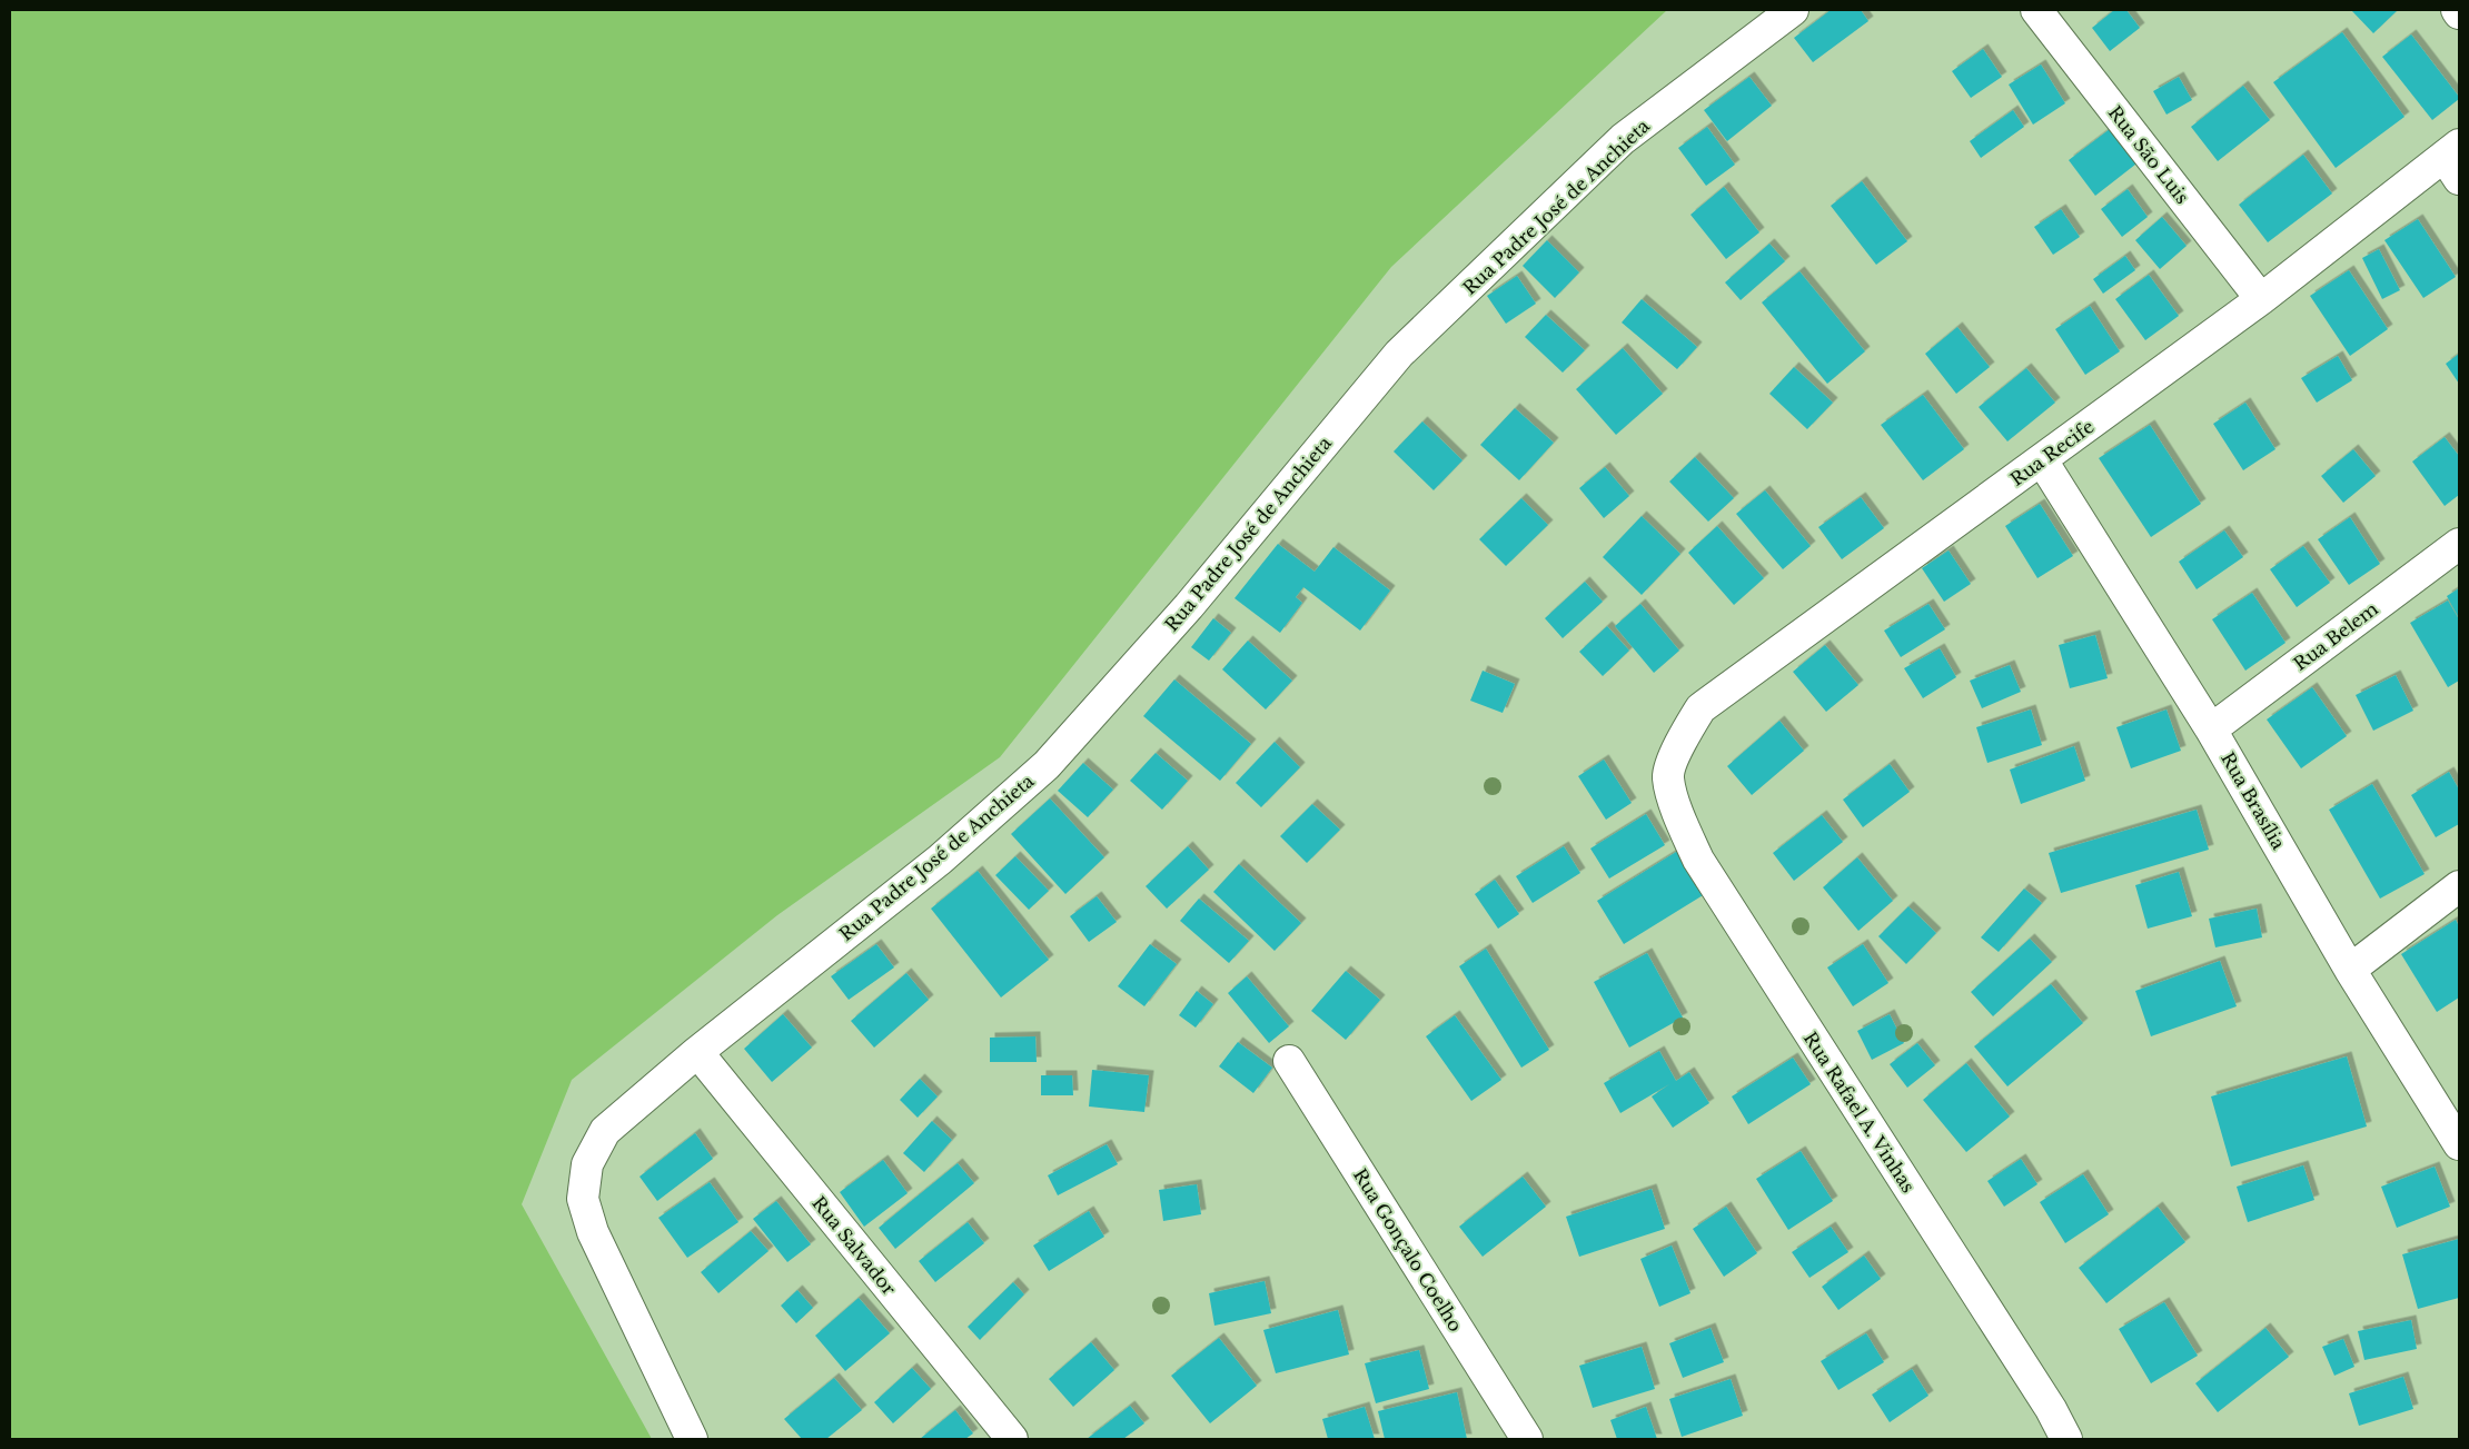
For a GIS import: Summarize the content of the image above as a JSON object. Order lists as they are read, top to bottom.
{
  "streets": {
    "street": [
      "Rua São Luis",
      "Rua Padre José de Anchieta",
      "Rua Recife",
      "Rua Belem",
      "Rua Brasília",
      "Rua Rafael A. Vinhas",
      "Rua Salvador",
      "Rua Gonçalo Coelho"
    ]
  },
  "crossings": [
    ["Rua São Luis", "Rua Recife"],
    ["Rua Padre José de Anchieta", "Rua Salvador"],
    ["Rua Recife", "Rua Brasília"],
    ["Rua Recife", "Rua Rafael A. Vinhas"],
    ["Rua Belem", "Rua Brasília"]
  ]
}
